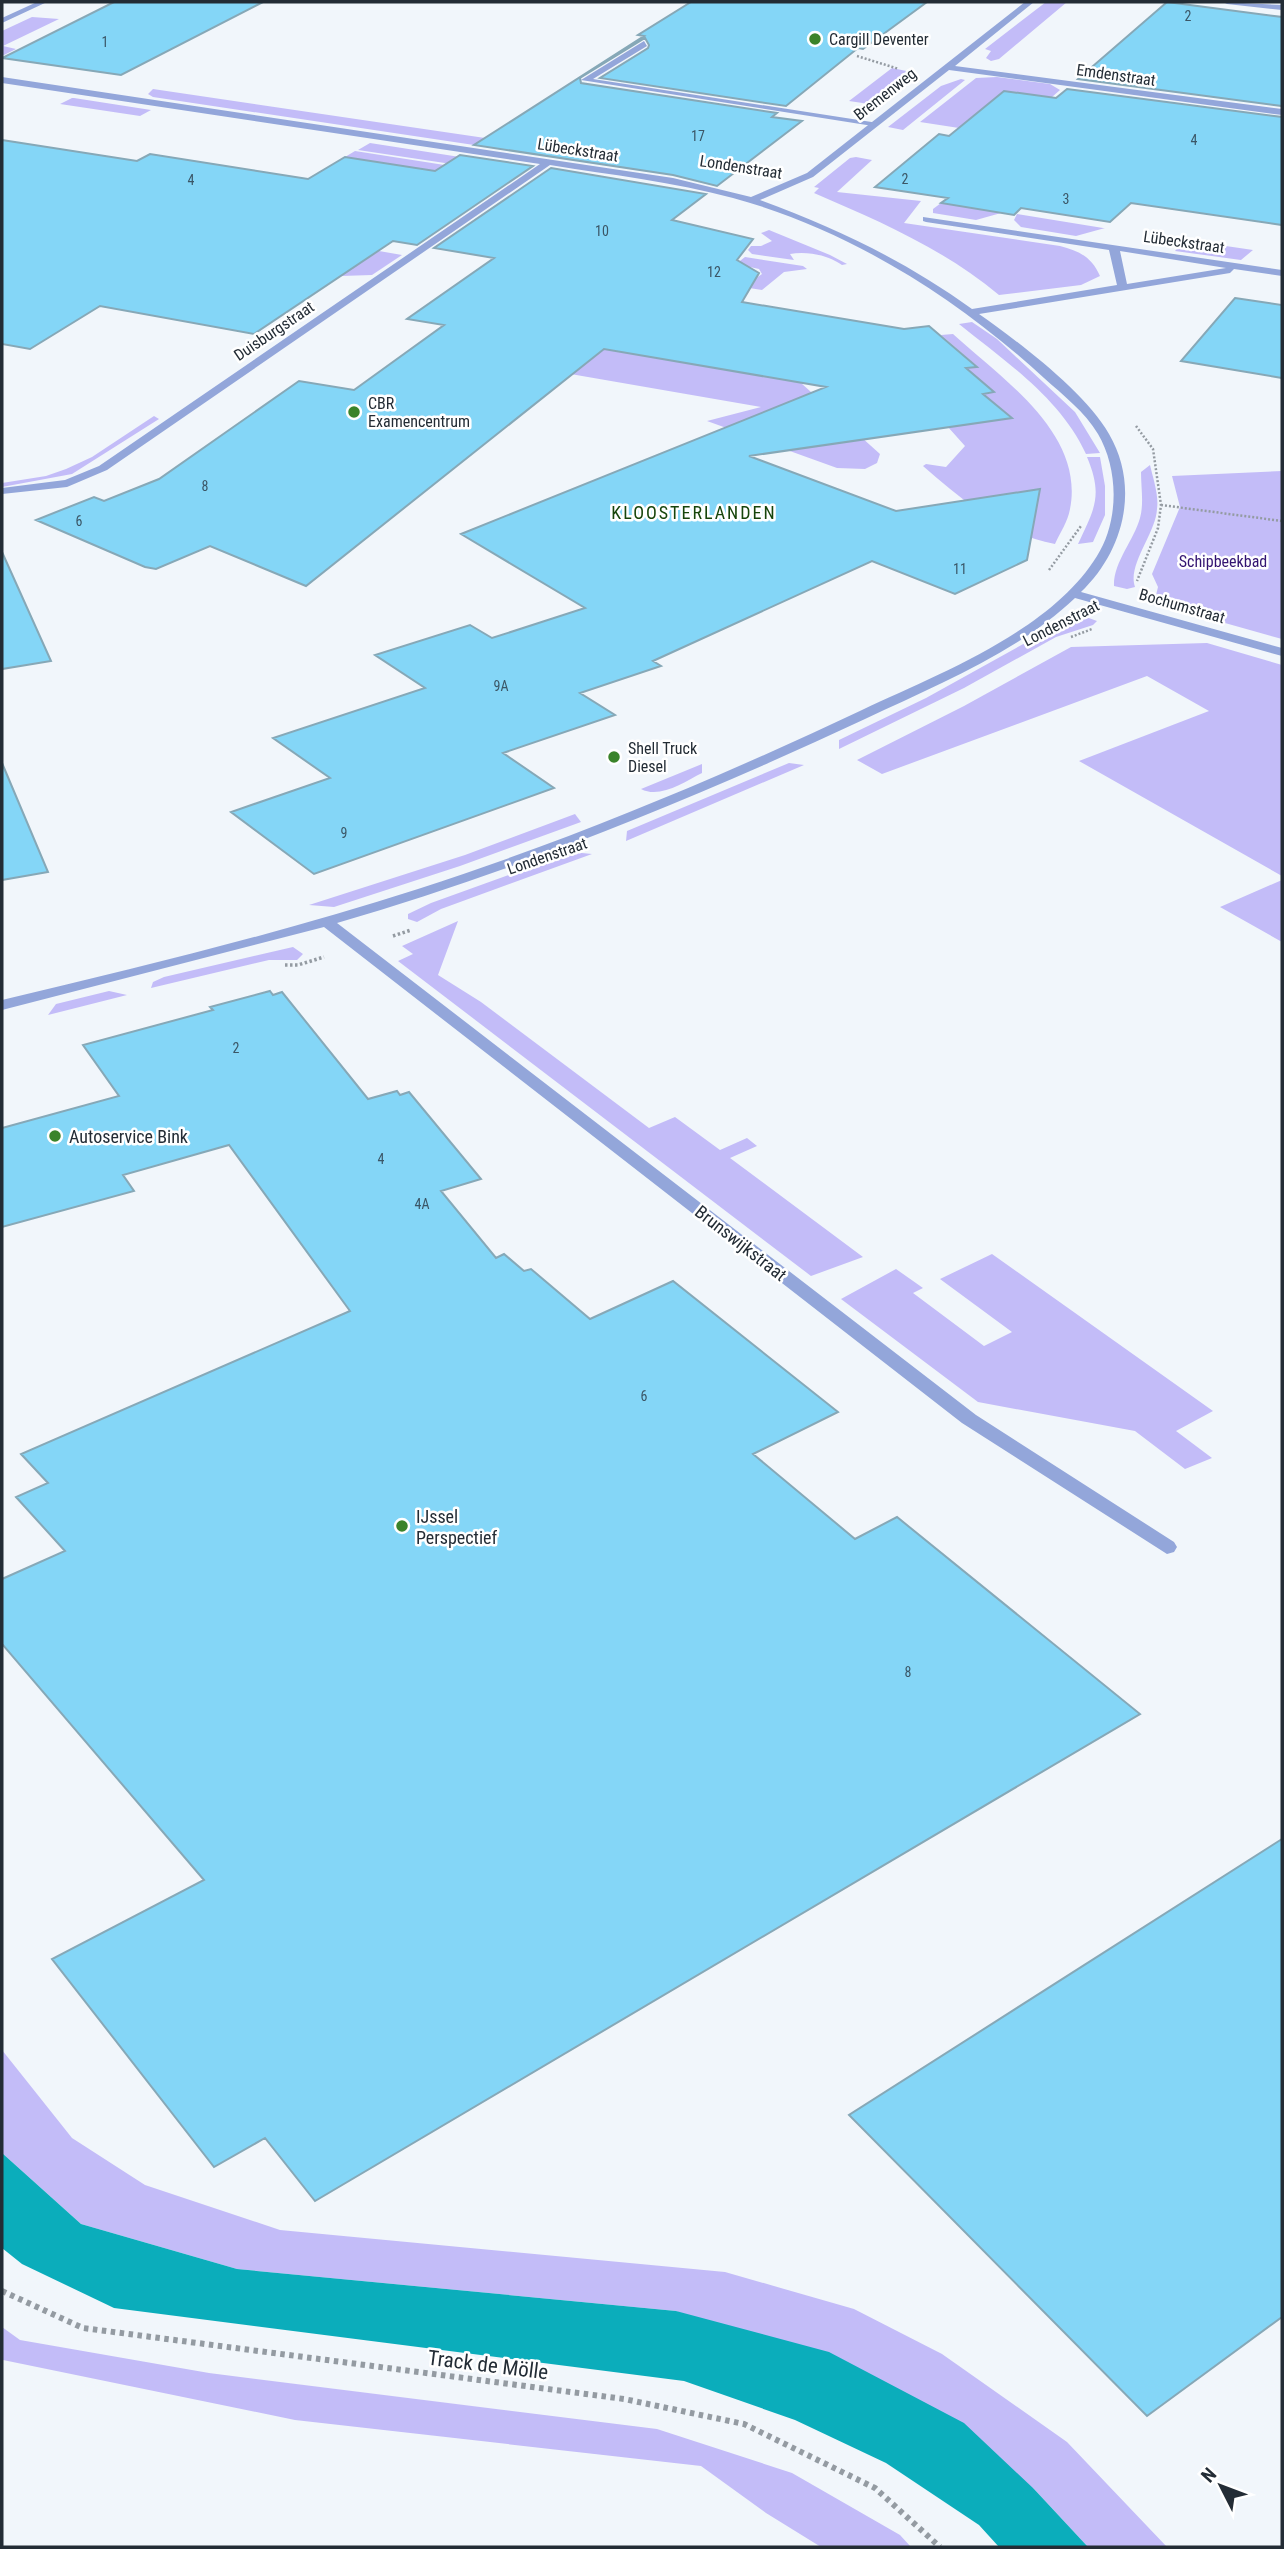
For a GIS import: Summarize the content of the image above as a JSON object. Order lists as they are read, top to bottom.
{
  "streets": {
    "street": [
      "Emdenstraat",
      "Bremenweg",
      "Lübeckstraat",
      "Londenstraat",
      "Duisburgstraat",
      "Bochumstraat",
      "Brunswijkstraat"
    ],
    "path": ["Track de Mölle"]
  },
  "crossings": [
    ["Emdenstraat", "Bremenweg"],
    ["Bremenweg", "Lübeckstraat"],
    ["Lübeckstraat", "Londenstraat"],
    ["Lübeckstraat", "Duisburgstraat"],
    ["Londenstraat", "Bochumstraat"],
    ["Londenstraat", "Brunswijkstraat"]
  ],
  "districts": ["KLOOSTERLANDEN"],
  "parks": ["Schipbeekbad"],
  "places": [
    "Cargill Deventer",
    "CBR Examencentrum",
    "Shell Truck Diesel",
    "Autoservice Bink",
    "IJssel Perspectief"
  ],
  "house_numbers": [
    "2",
    "1",
    "17",
    "4",
    "2",
    "4",
    "3",
    "10",
    "12",
    "8",
    "6",
    "11",
    "9A",
    "9",
    "2",
    "4",
    "4A",
    "6",
    "8"
  ],
  "north": "top left"
}
